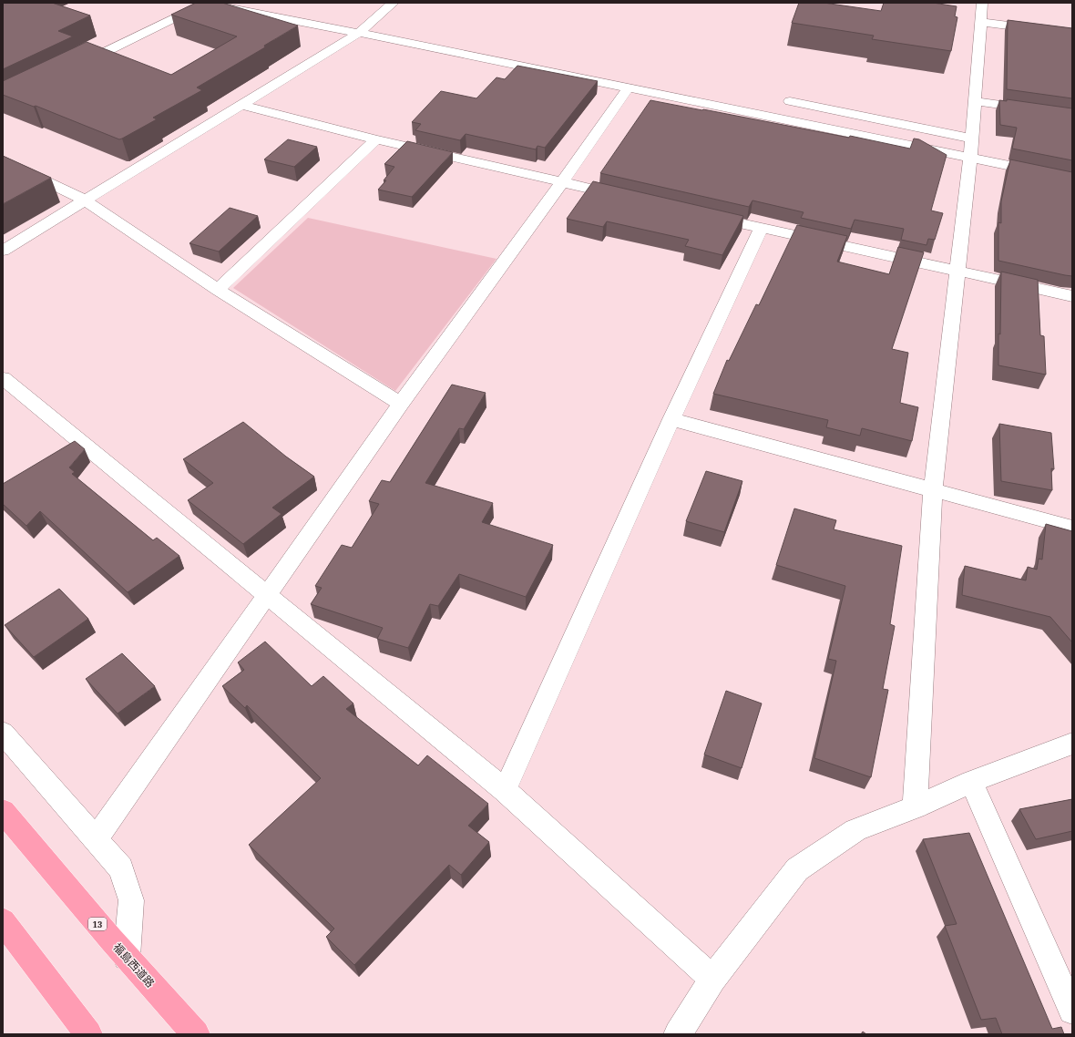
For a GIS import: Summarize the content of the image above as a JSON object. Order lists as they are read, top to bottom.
{
  "streets": {
    "highway": ["13", "福島西道路"]
  }
}
